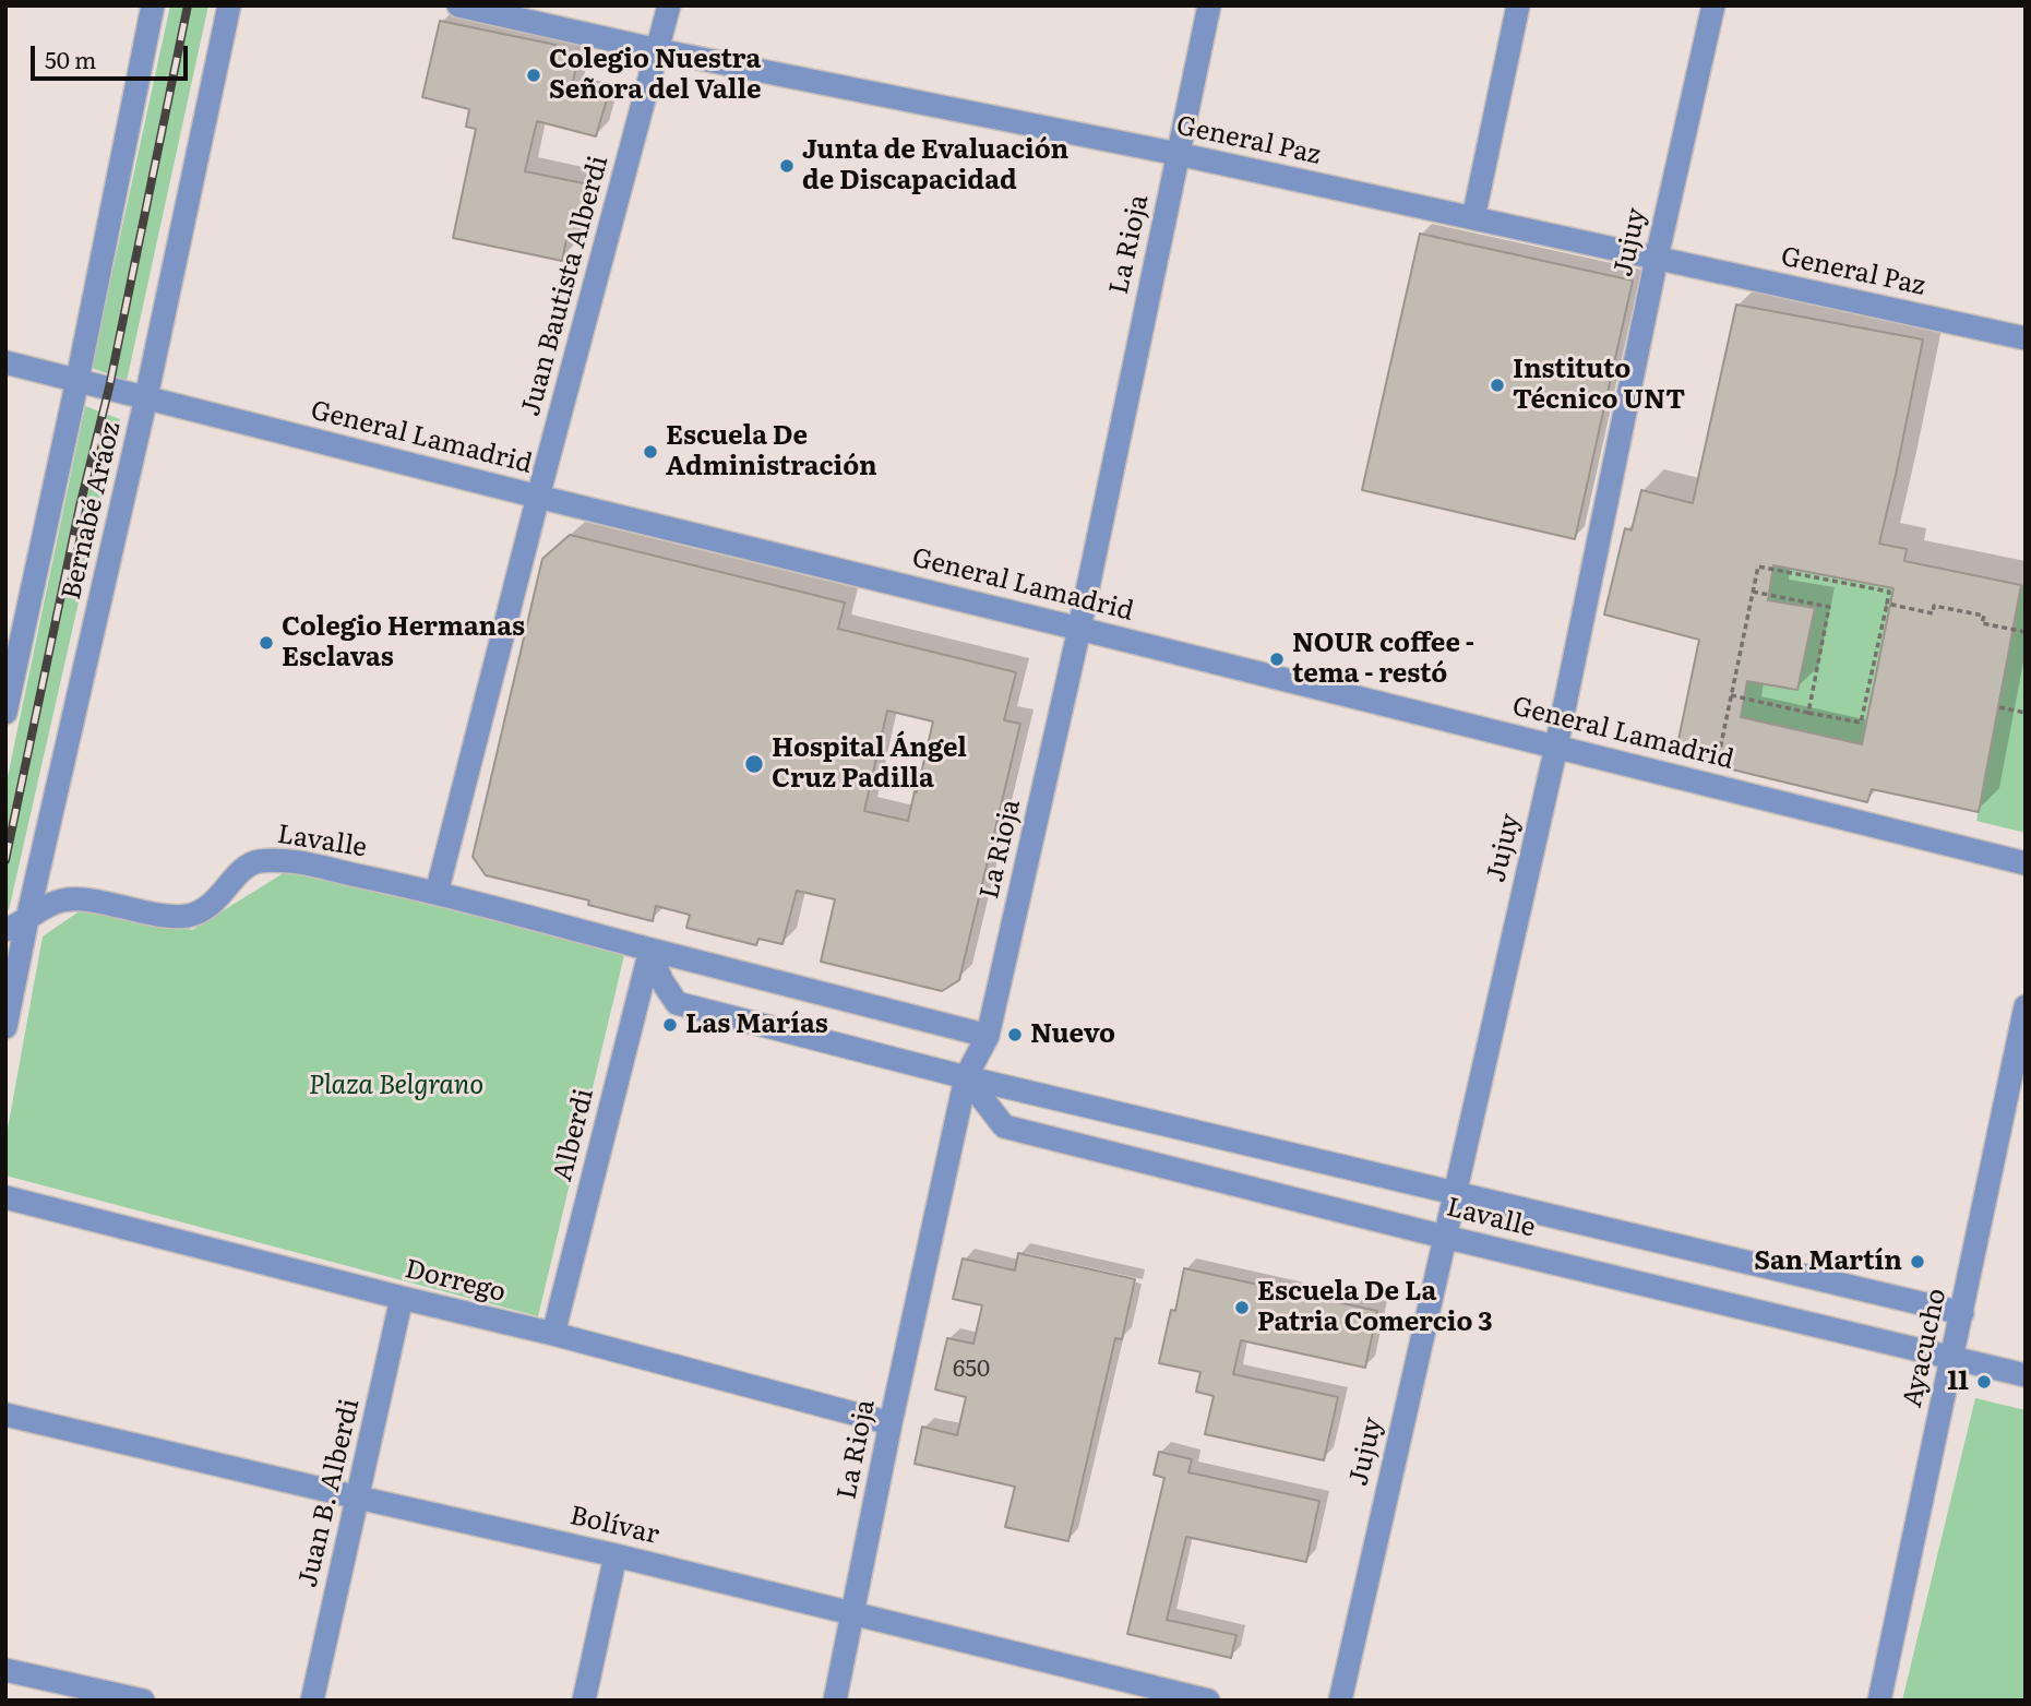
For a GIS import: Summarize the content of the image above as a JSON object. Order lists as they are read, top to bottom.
{
  "streets": {
    "street": [
      "General Paz",
      "Jujuy",
      "La Rioja",
      "Juan Bautista Alberdi",
      "General Lamadrid",
      "Bernabé Aráoz",
      "Lavalle",
      "Alberdi",
      "Dorrego",
      "Ayacucho",
      "Juan B. Alberdi",
      "Bolívar"
    ]
  },
  "crossings": [
    ["General Paz", "Jujuy"],
    ["General Paz", "La Rioja"],
    ["General Paz", "Juan Bautista Alberdi"],
    ["Jujuy", "General Lamadrid"],
    ["Jujuy", "Lavalle"],
    ["La Rioja", "General Lamadrid"],
    ["La Rioja", "Lavalle"],
    ["La Rioja", "Dorrego"],
    ["La Rioja", "Bolívar"],
    ["Juan Bautista Alberdi", "General Lamadrid"],
    ["Juan Bautista Alberdi", "Lavalle"],
    ["General Lamadrid", "Bernabé Aráoz"],
    ["Bernabé Aráoz", "Lavalle"],
    ["Lavalle", "Alberdi"],
    ["Lavalle", "Ayacucho"],
    ["Alberdi", "Dorrego"],
    ["Dorrego", "Juan B. Alberdi"],
    ["Juan B. Alberdi", "Bolívar"]
  ],
  "parks": ["Plaza Belgrano"],
  "places": [
    "Colegio Nuestra Señora del Valle",
    "Junta de Evaluación de Discapacidad",
    "Instituto Técnico UNT",
    "Escuela De Administración",
    "Colegio Hermanas Esclavas",
    "NOUR coffee - tema - restó",
    "Hospital Ángel Cruz Padilla",
    "Las Marías",
    "Nuevo",
    "San Martín",
    "Escuela De La Patria Comercio 3",
    "11"
  ],
  "house_numbers": ["650"],
  "scale_bar": "50 m"
}
